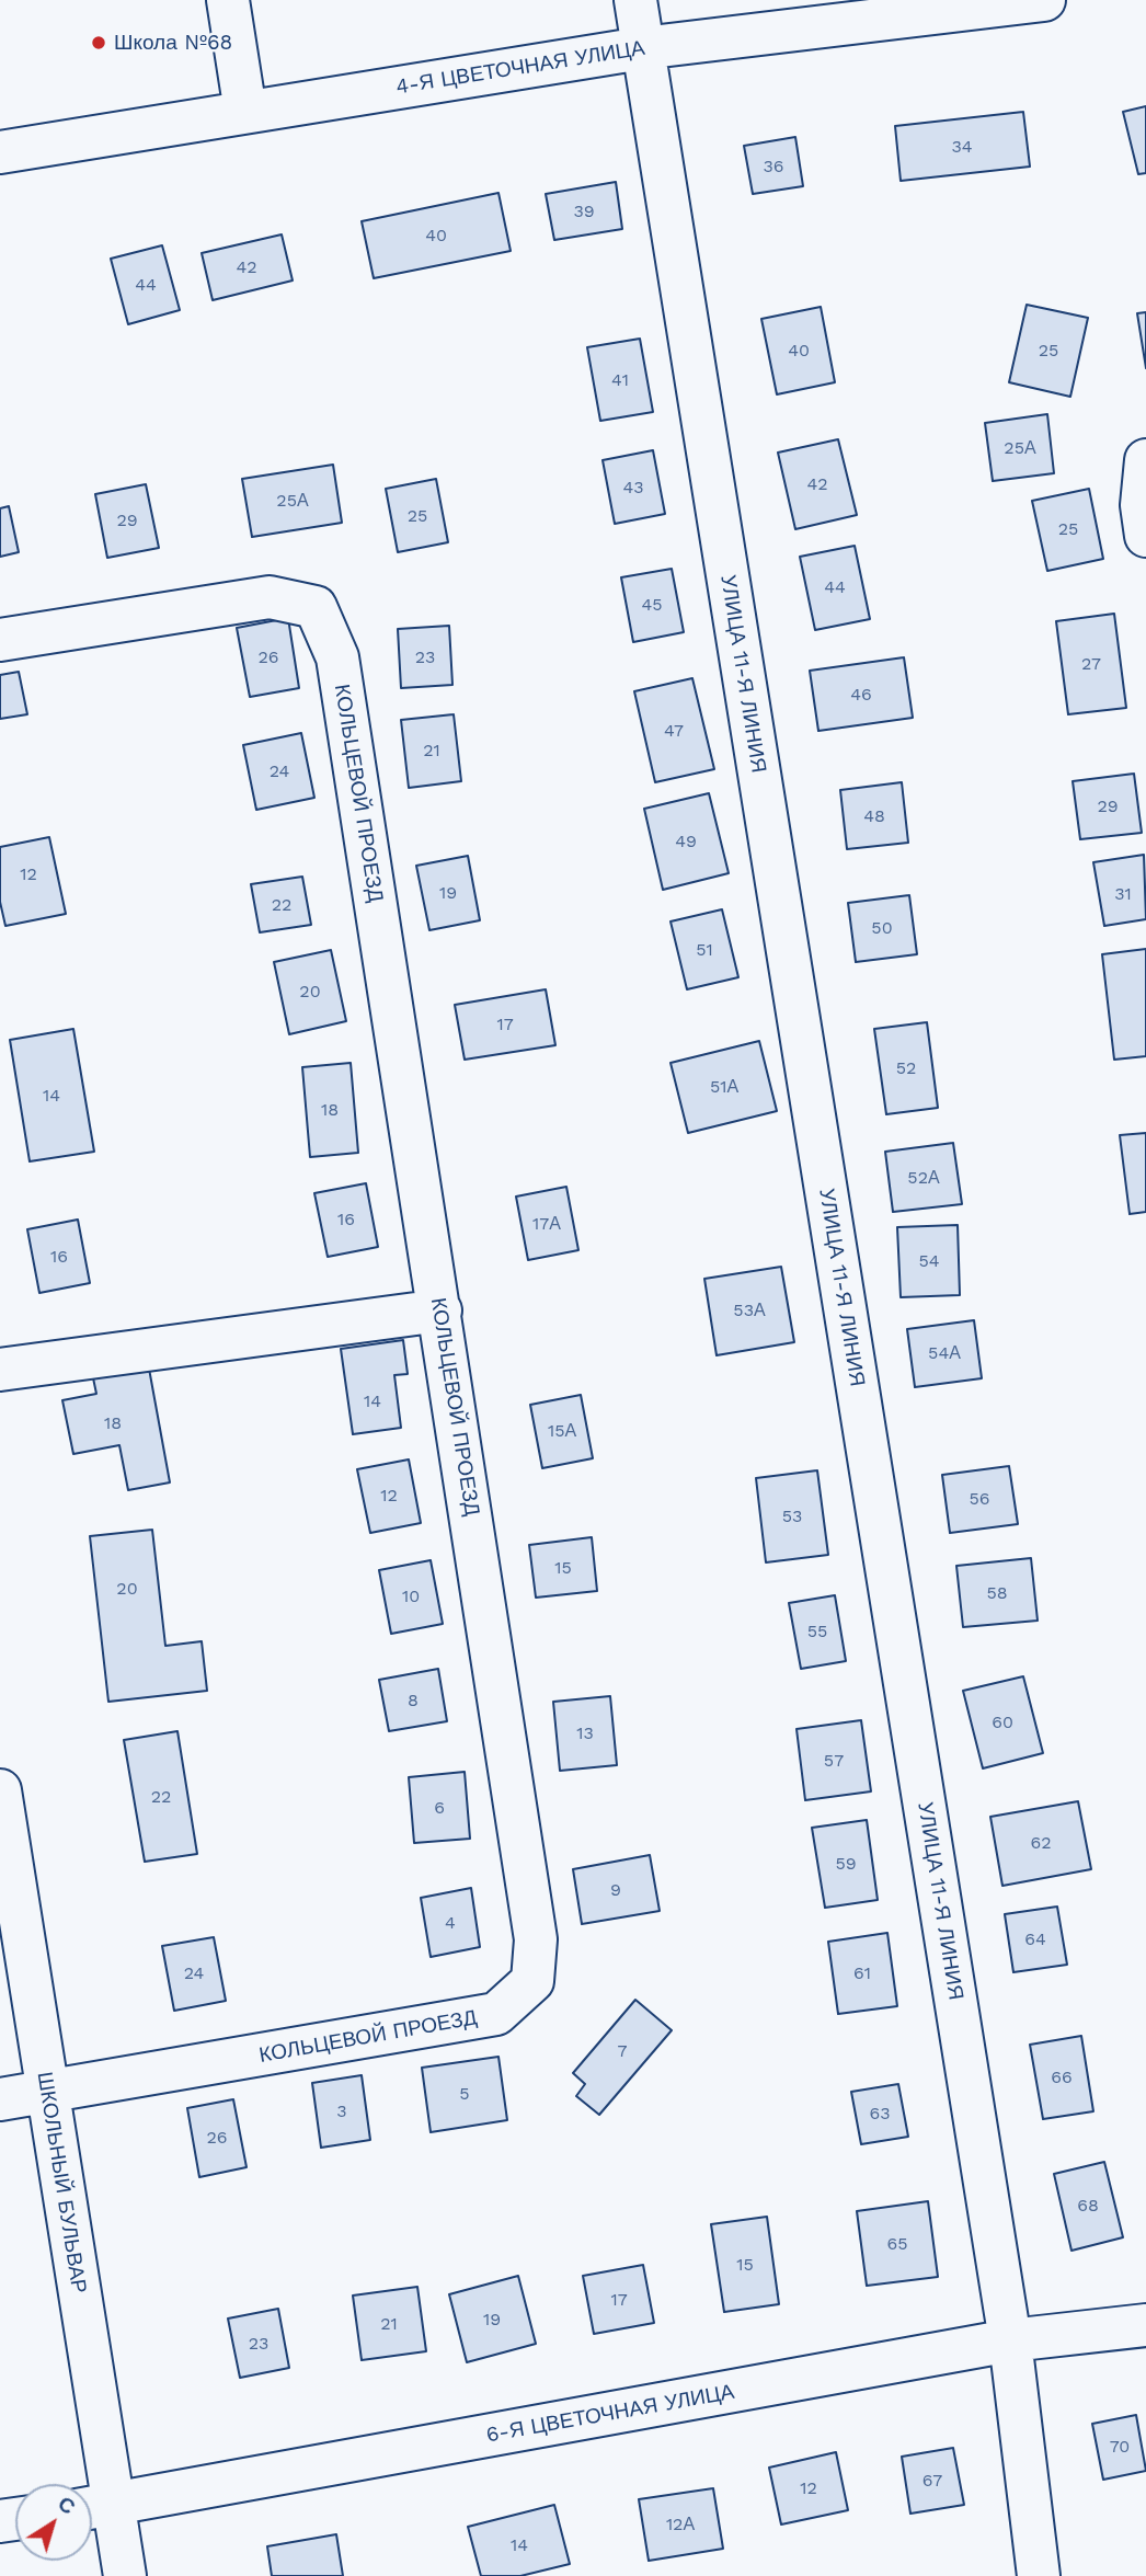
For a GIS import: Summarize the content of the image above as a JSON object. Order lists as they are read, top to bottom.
{
  "streets": {
    "street": [
      "4-Я ЦВЕТОЧНАЯ УЛИЦА",
      "УЛИЦА 11-Я ЛИНИЯ",
      "КОЛЬЦЕВОЙ ПРОЕЗД",
      "ШКОЛЬНЫЙ БУЛЬВАР",
      "6-Я ЦВЕТОЧНАЯ УЛИЦА"
    ]
  },
  "crossings": [
    ["4-Я ЦВЕТОЧНАЯ УЛИЦА", "УЛИЦА 11-Я ЛИНИЯ"],
    ["УЛИЦА 11-Я ЛИНИЯ", "6-Я ЦВЕТОЧНАЯ УЛИЦА"],
    ["КОЛЬЦЕВОЙ ПРОЕЗД", "ШКОЛЬНЫЙ БУЛЬВАР"],
    ["ШКОЛЬНЫЙ БУЛЬВАР", "6-Я ЦВЕТОЧНАЯ УЛИЦА"]
  ],
  "places": ["Школа №68"],
  "house_numbers": [
    "34",
    "36",
    "39",
    "40",
    "42",
    "44",
    "40",
    "25",
    "41",
    "25А",
    "42",
    "43",
    "25А",
    "25",
    "29",
    "25",
    "44",
    "45",
    "26",
    "23",
    "27",
    "46",
    "47",
    "21",
    "24",
    "29",
    "48",
    "49",
    "12",
    "19",
    "31",
    "22",
    "50",
    "51",
    "20",
    "17",
    "52",
    "51А",
    "14",
    "18",
    "52А",
    "16",
    "17А",
    "16",
    "54",
    "53А",
    "54А",
    "14",
    "18",
    "15А",
    "12",
    "56",
    "53",
    "15",
    "20",
    "58",
    "10",
    "55",
    "8",
    "60",
    "13",
    "57",
    "22",
    "6",
    "62",
    "59",
    "9",
    "4",
    "64",
    "24",
    "61",
    "7",
    "66",
    "5",
    "3",
    "63",
    "26",
    "68",
    "65",
    "15",
    "17",
    "19",
    "21",
    "23",
    "70",
    "67",
    "12",
    "12А",
    "14"
  ],
  "north": "top right"
}
